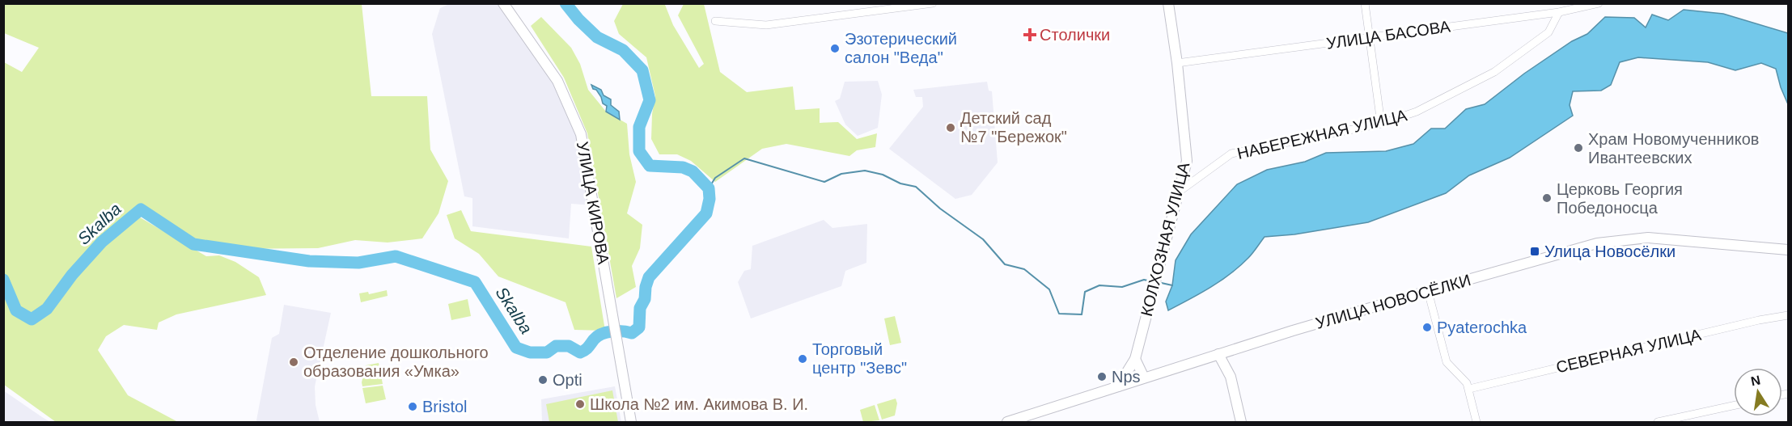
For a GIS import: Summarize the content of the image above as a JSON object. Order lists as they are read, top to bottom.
{
  "streets": {
    "street": [
      "УЛИЦА БАСОВА",
      "НАБЕРЕЖНАЯ УЛИЦА",
      "УЛИЦА КИРОВА",
      "КОЛХОЗНАЯ УЛИЦА",
      "УЛИЦА НОВОСЁЛКИ",
      "СЕВЕРНАЯ УЛИЦА"
    ]
  },
  "crossings": [
    ["УЛИЦА БАСОВА", "НАБЕРЕЖНАЯ УЛИЦА"],
    ["УЛИЦА БАСОВА", "КОЛХОЗНАЯ УЛИЦА"],
    ["НАБЕРЕЖНАЯ УЛИЦА", "КОЛХОЗНАЯ УЛИЦА"],
    ["КОЛХОЗНАЯ УЛИЦА", "УЛИЦА НОВОСЁЛКИ"]
  ],
  "water": ["Skalba"],
  "places": {
    "health": ["Столички"],
    "other": [
      "Эзотерический салон \"Веда\"",
      "Детский сад №7 \"Бережок\"",
      "Храм Новомученников Ивантеевских",
      "Церковь Георгия Победоносца",
      "Pyaterochka",
      "Торговый центр \"Зевс\"",
      "Отделение дошкольного образования «Умка»",
      "Nps",
      "Opti",
      "Школа №2 им. Акимова В. И.",
      "Bristol"
    ],
    "transit": ["Улица Новосёлки"]
  },
  "north": "top"
}
